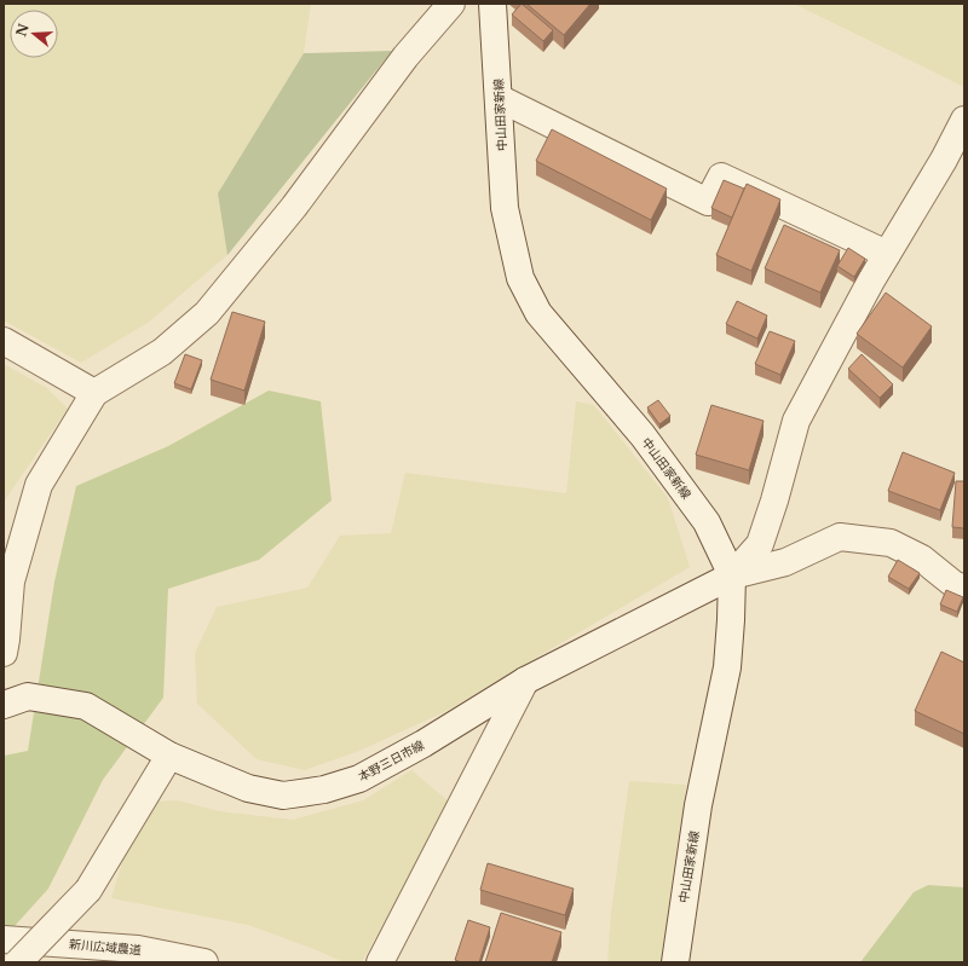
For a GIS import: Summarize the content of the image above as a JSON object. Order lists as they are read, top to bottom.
{
  "streets": {
    "street": ["中山田家新線", "本野三日市線", "新川広域農道"]
  },
  "crossings": [
    ["中山田家新線", "本野三日市線"]
  ],
  "north": "left"
}
